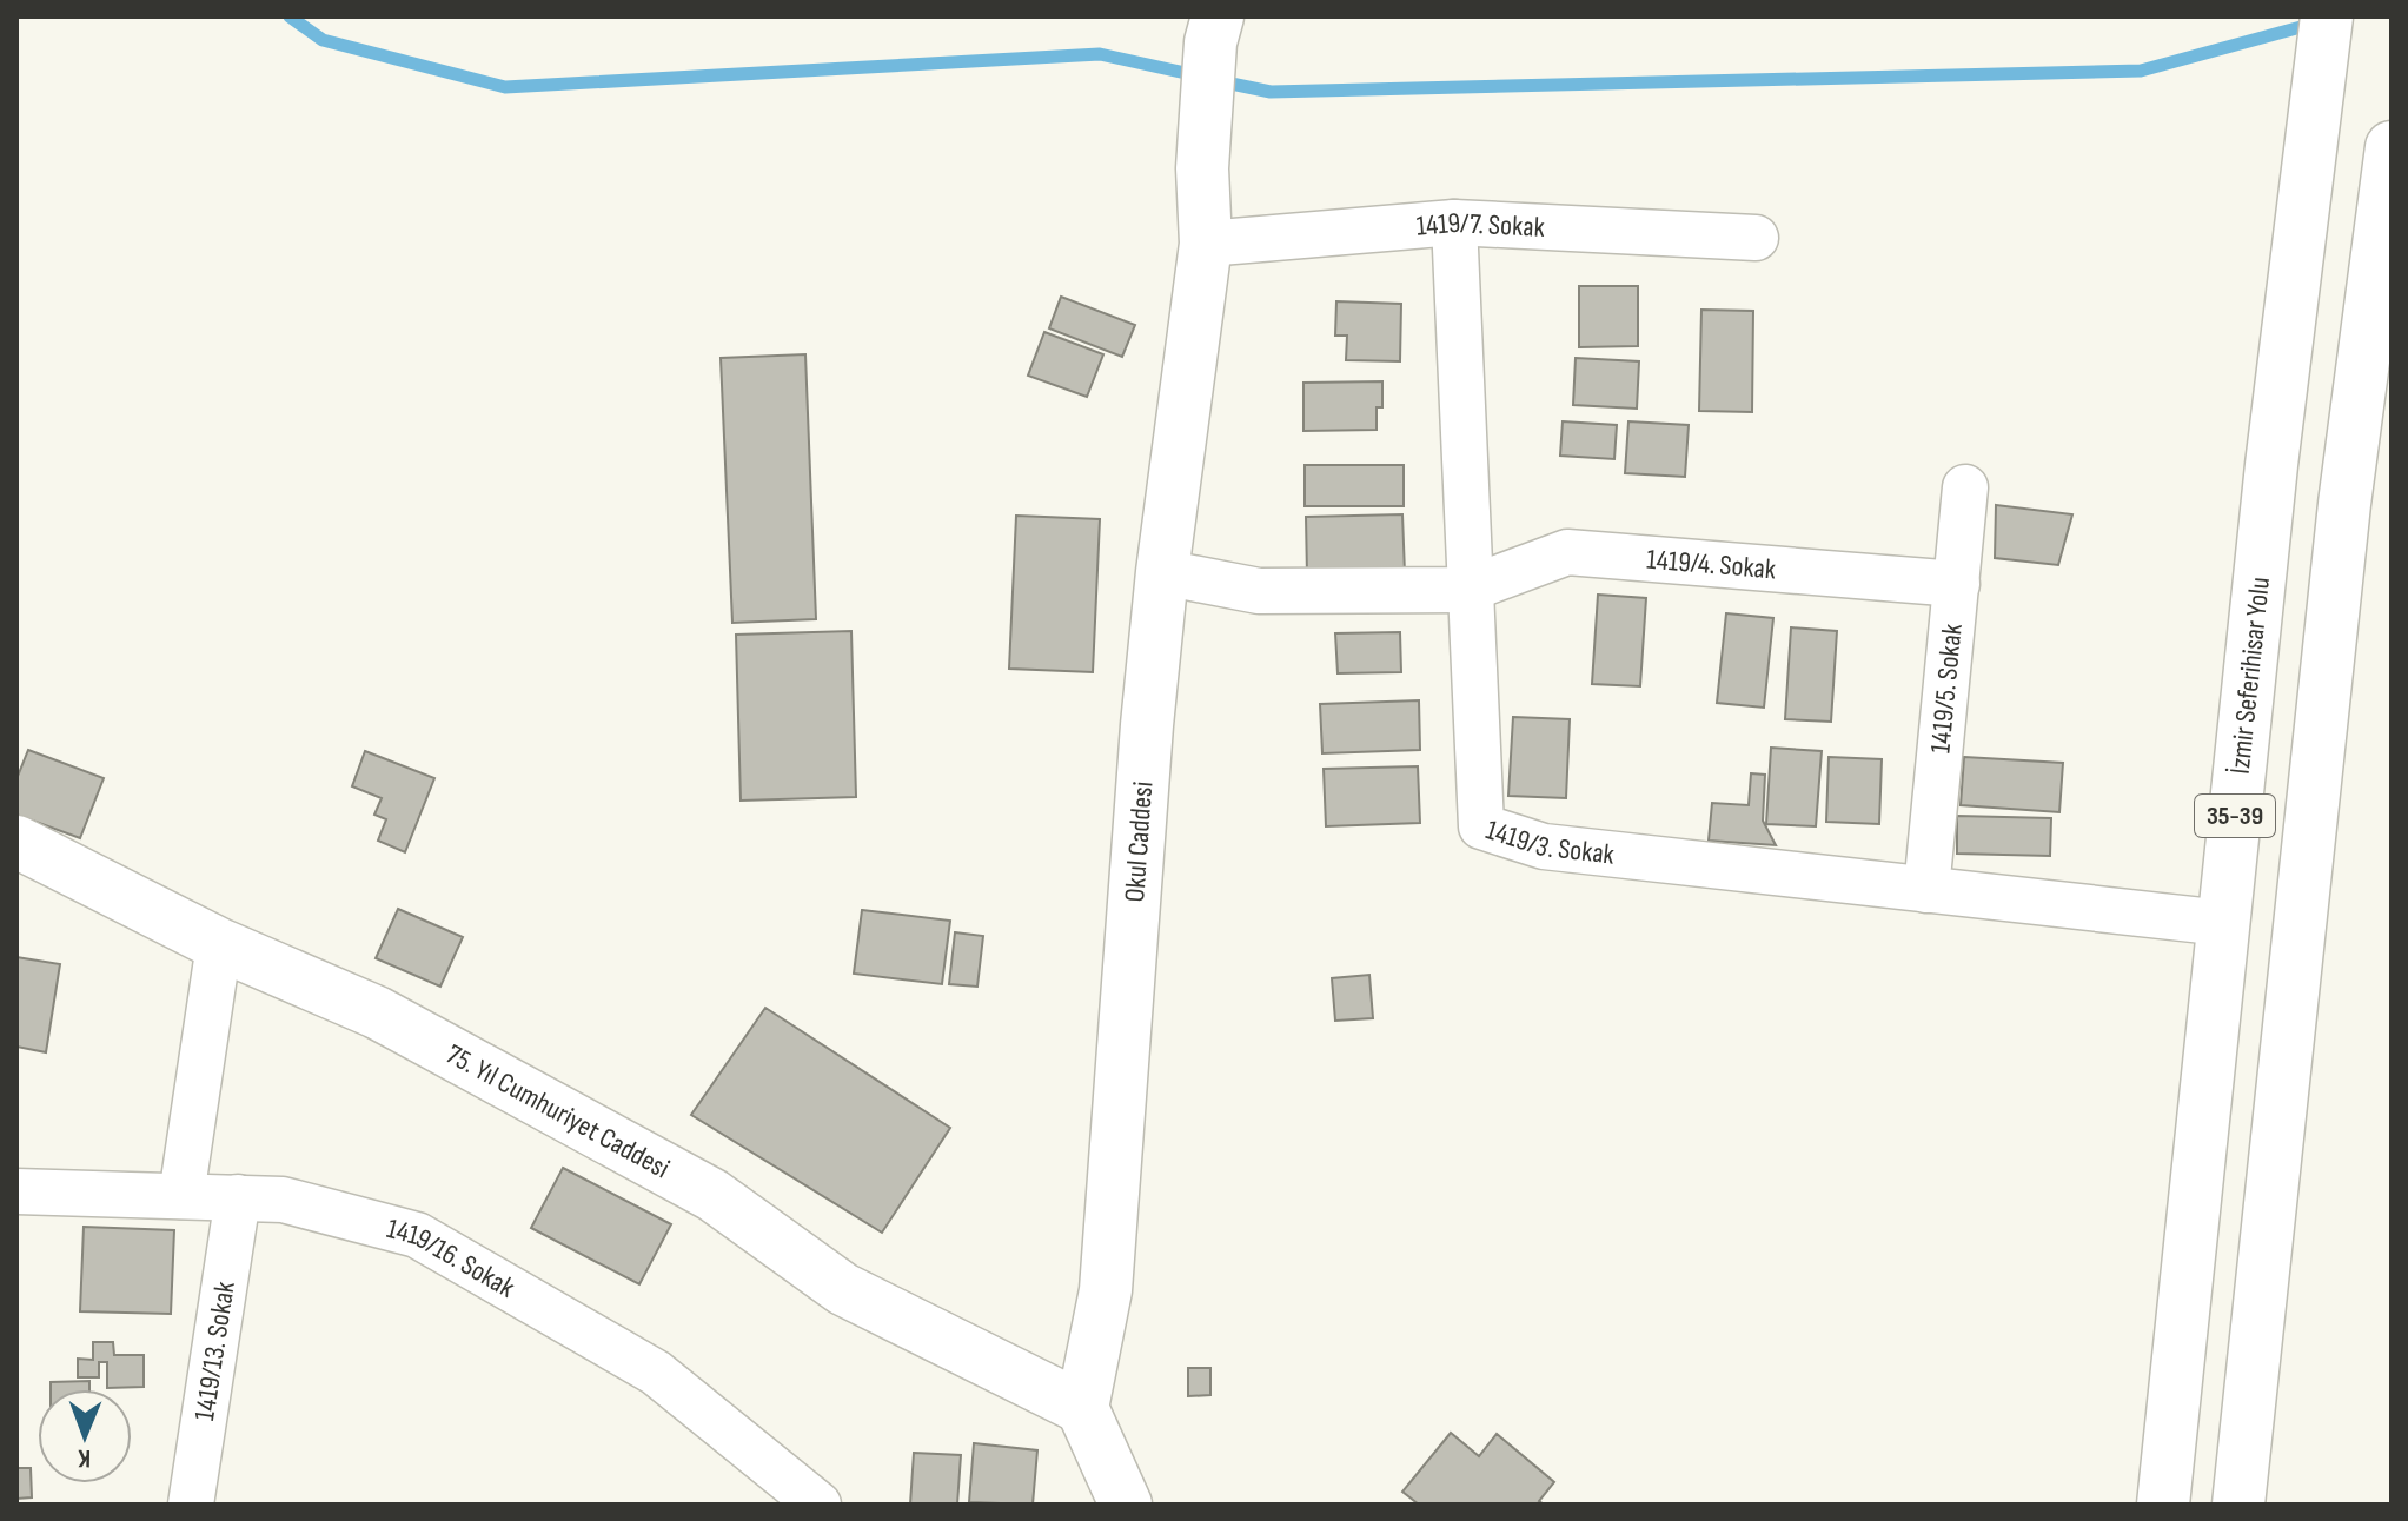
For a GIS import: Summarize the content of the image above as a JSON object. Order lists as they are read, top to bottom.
{
  "streets": {
    "main road": [
      "İzmir Seferihisar Yolu",
      "35-39",
      "Okul Caddesi",
      "75. Yıl Cumhuriyet Caddesi"
    ],
    "street": [
      "1419/7. Sokak",
      "1419/4. Sokak",
      "1419/5. Sokak",
      "1419/3. Sokak",
      "1419/16. Sokak",
      "1419/13. Sokak"
    ]
  },
  "crossings": [
    ["1419/7. Sokak", "1419/3. Sokak"],
    ["1419/7. Sokak", "Okul Caddesi"],
    ["1419/4. Sokak", "1419/5. Sokak"],
    ["1419/4. Sokak", "1419/3. Sokak"],
    ["1419/4. Sokak", "Okul Caddesi"],
    ["İzmir Seferihisar Yolu", "1419/3. Sokak"],
    ["1419/5. Sokak", "1419/3. Sokak"],
    ["Okul Caddesi", "75. Yıl Cumhuriyet Caddesi"],
    ["1419/16. Sokak", "1419/13. Sokak"]
  ],
  "north": "bottom"
}
